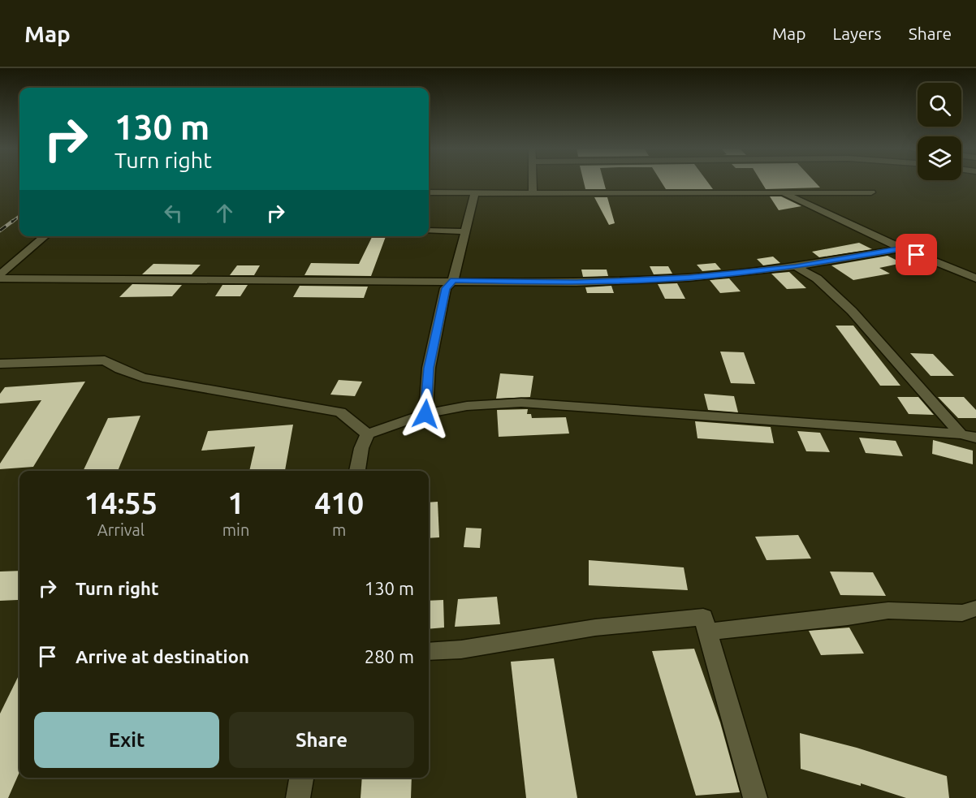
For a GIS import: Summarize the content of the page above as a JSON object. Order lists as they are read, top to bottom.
{
  "page": {
    "header": "Map",
    "nav": ["Map", "Layers", "Share"],
    "turn": ["130 m", "Turn right"],
    "eta": [
      "14:55",
      "Arrival",
      "1",
      "min",
      "410",
      "m"
    ],
    "list": [
      {
        "name": "Turn right",
        "value": "130 m"
      },
      {
        "name": "Arrive at destination",
        "value": "280 m"
      }
    ],
    "buttons": ["Exit", "Share"]
  }
}
